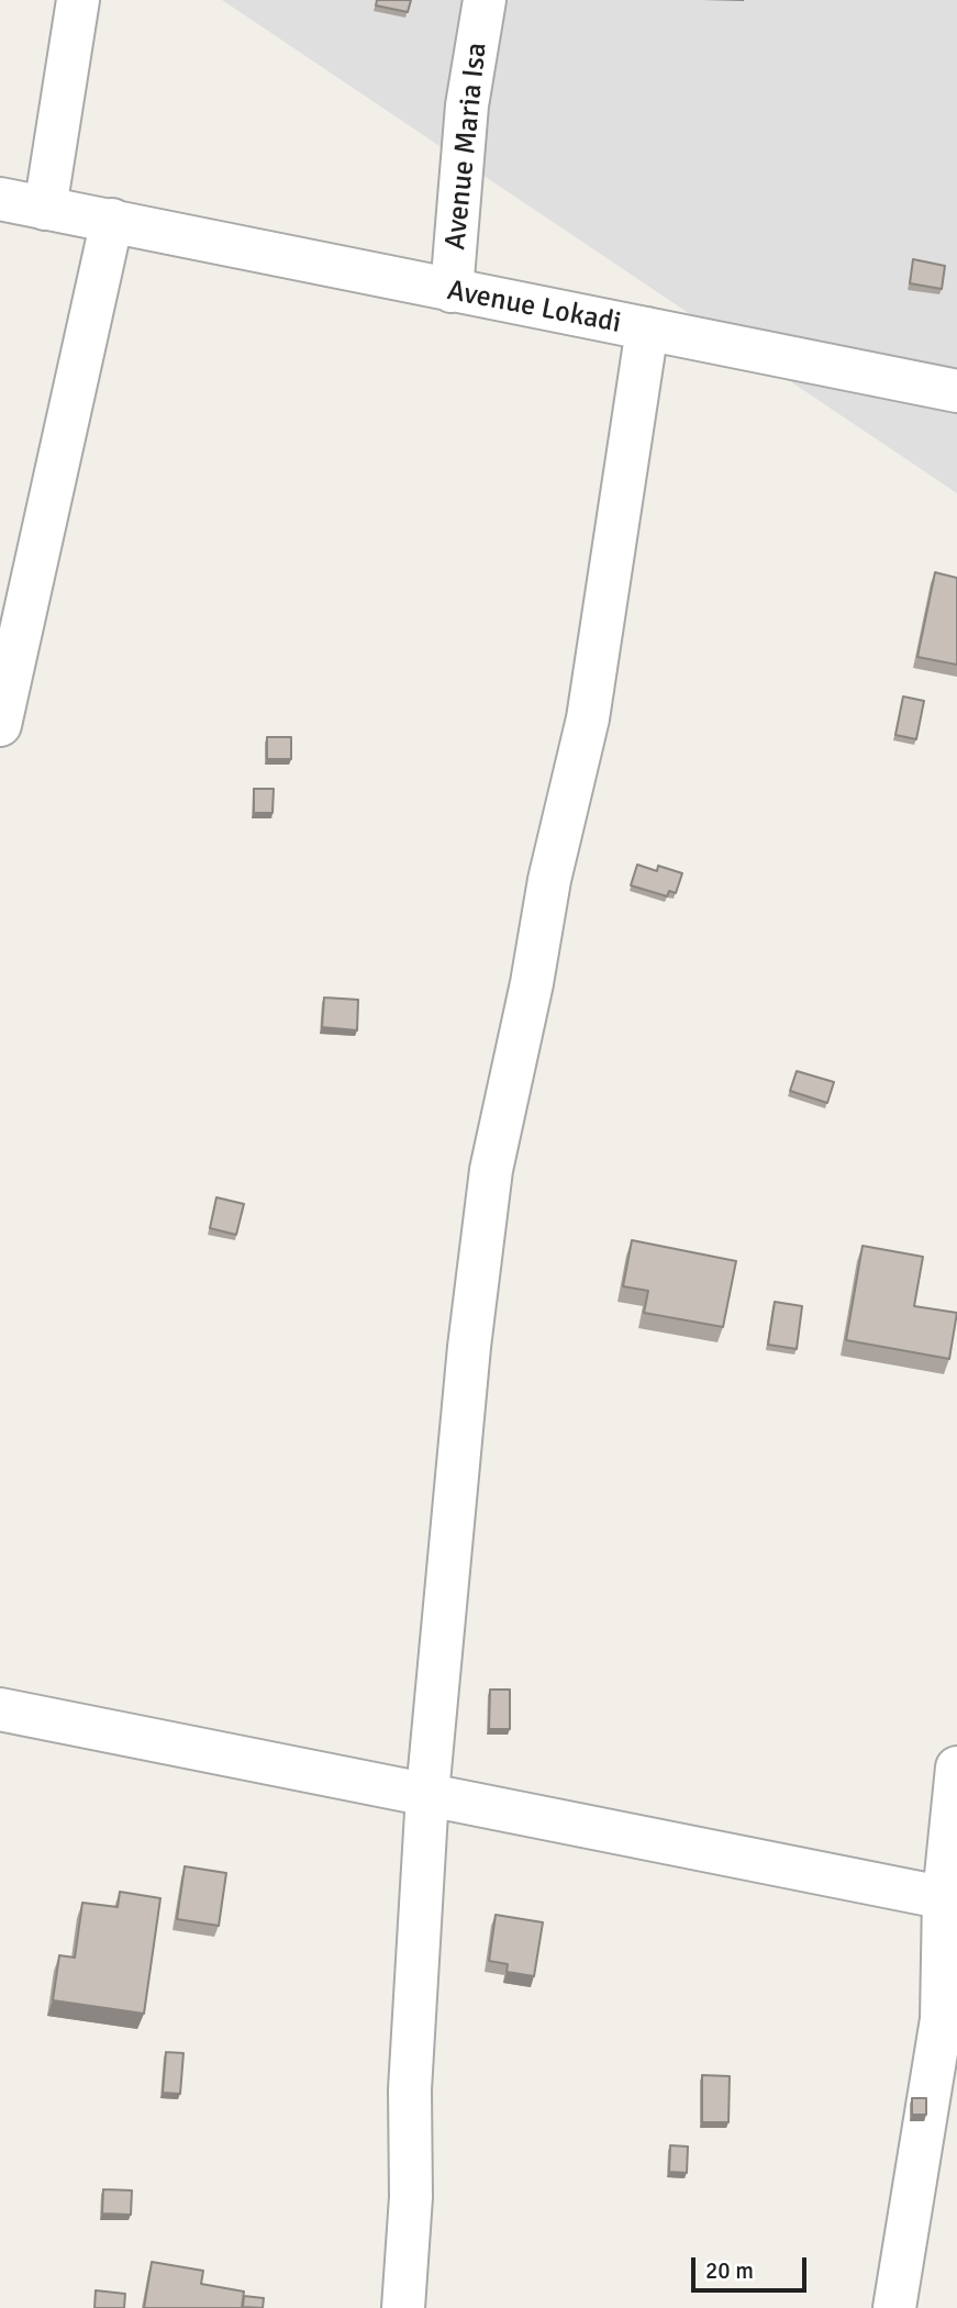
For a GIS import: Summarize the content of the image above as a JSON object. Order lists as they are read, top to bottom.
{
  "streets": {
    "street": ["Avenue Maria Isa", "Avenue Lokadi"]
  },
  "crossings": [
    ["Avenue Maria Isa", "Avenue Lokadi"]
  ],
  "scale_bar": "20 m"
}
